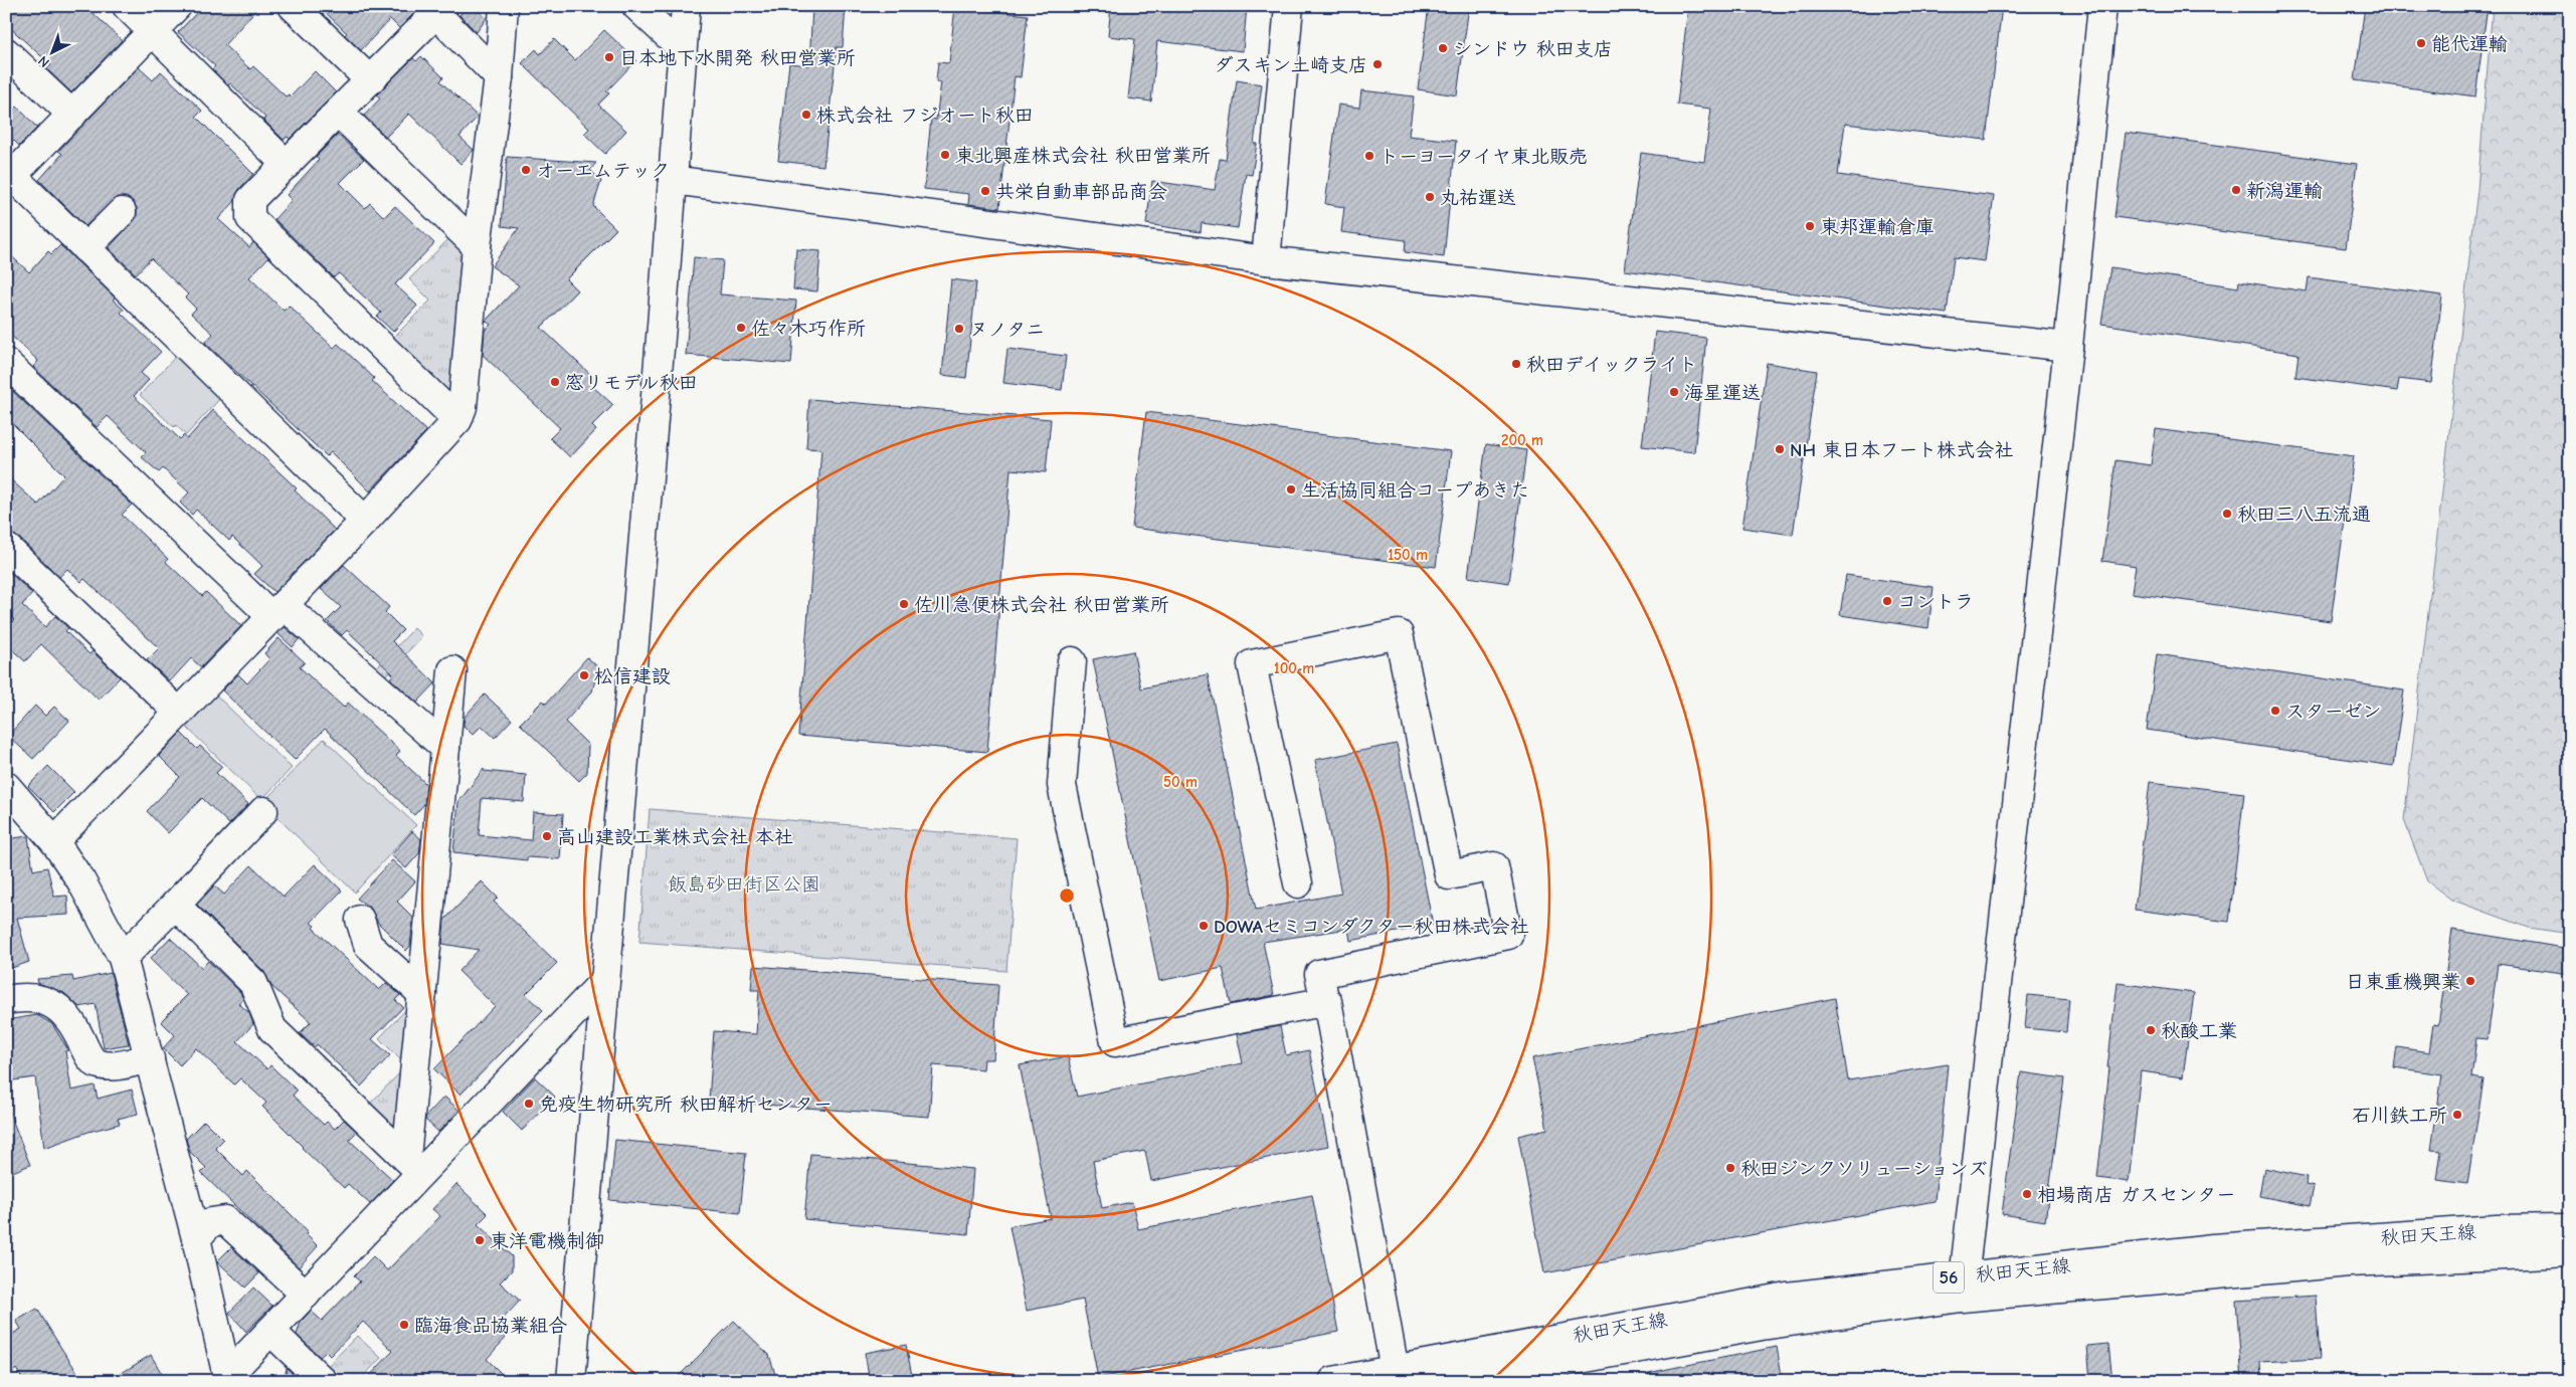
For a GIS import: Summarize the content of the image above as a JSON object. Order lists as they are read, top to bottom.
{
  "streets": {
    "street": ["秋田天王線", "56"]
  },
  "parks": ["飯島砂田街区公園"],
  "places": [
    "能代運輸",
    "シンドウ 秋田支店",
    "日本地下水開発 秋田営業所",
    "ダスキン土崎支店",
    "株式会社 フジオート秋田",
    "東北興産株式会社 秋田営業所",
    "トーヨータイヤ東北販売",
    "オーエムテック",
    "新潟運輸",
    "共栄自動車部品商会",
    "丸祐運送",
    "東邦運輸倉庫",
    "佐々木巧作所",
    "ヌノタニ",
    "秋田デイックライト",
    "窓リモデル秋田",
    "海星運送",
    "NH 東日本フート株式会社",
    "生活協同組合コープあきた",
    "秋田三八五流通",
    "コントラ",
    "佐川急便株式会社 秋田営業所",
    "松信建設",
    "スターゼン",
    "高山建設工業株式会社 本社",
    "DOWAセミコンダクター秋田株式会社",
    "日東重機興業",
    "秋酸工業",
    "免疫生物研究所 秋田解析センター",
    "石川鉄工所",
    "秋田ジンクソリューションズ",
    "相場商店 ガスセンター",
    "東洋電機制御",
    "臨海食品協業組合"
  ],
  "north": "bottom left",
  "rings": [
    "200 m",
    "150 m",
    "100 m",
    "50 m"
  ]
}
